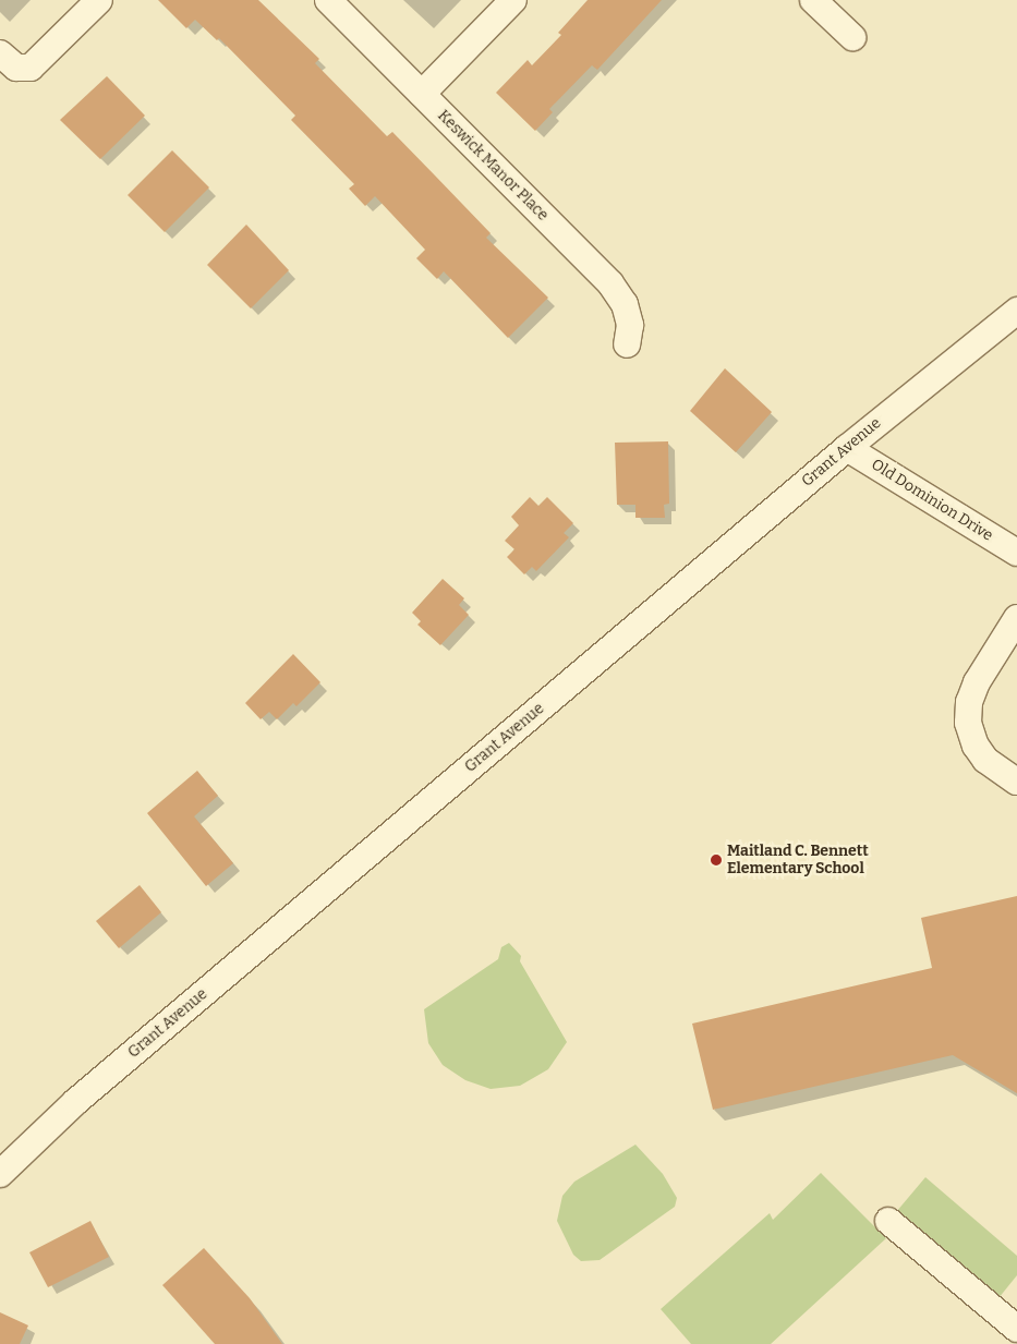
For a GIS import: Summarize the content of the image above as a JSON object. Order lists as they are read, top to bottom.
{
  "streets": {
    "street": ["Keswick Manor Place", "Grant Avenue", "Old Dominion Drive"]
  },
  "crossings": [
    ["Grant Avenue", "Old Dominion Drive"]
  ],
  "places": ["Maitland C. Bennett Elementary School"]
}
